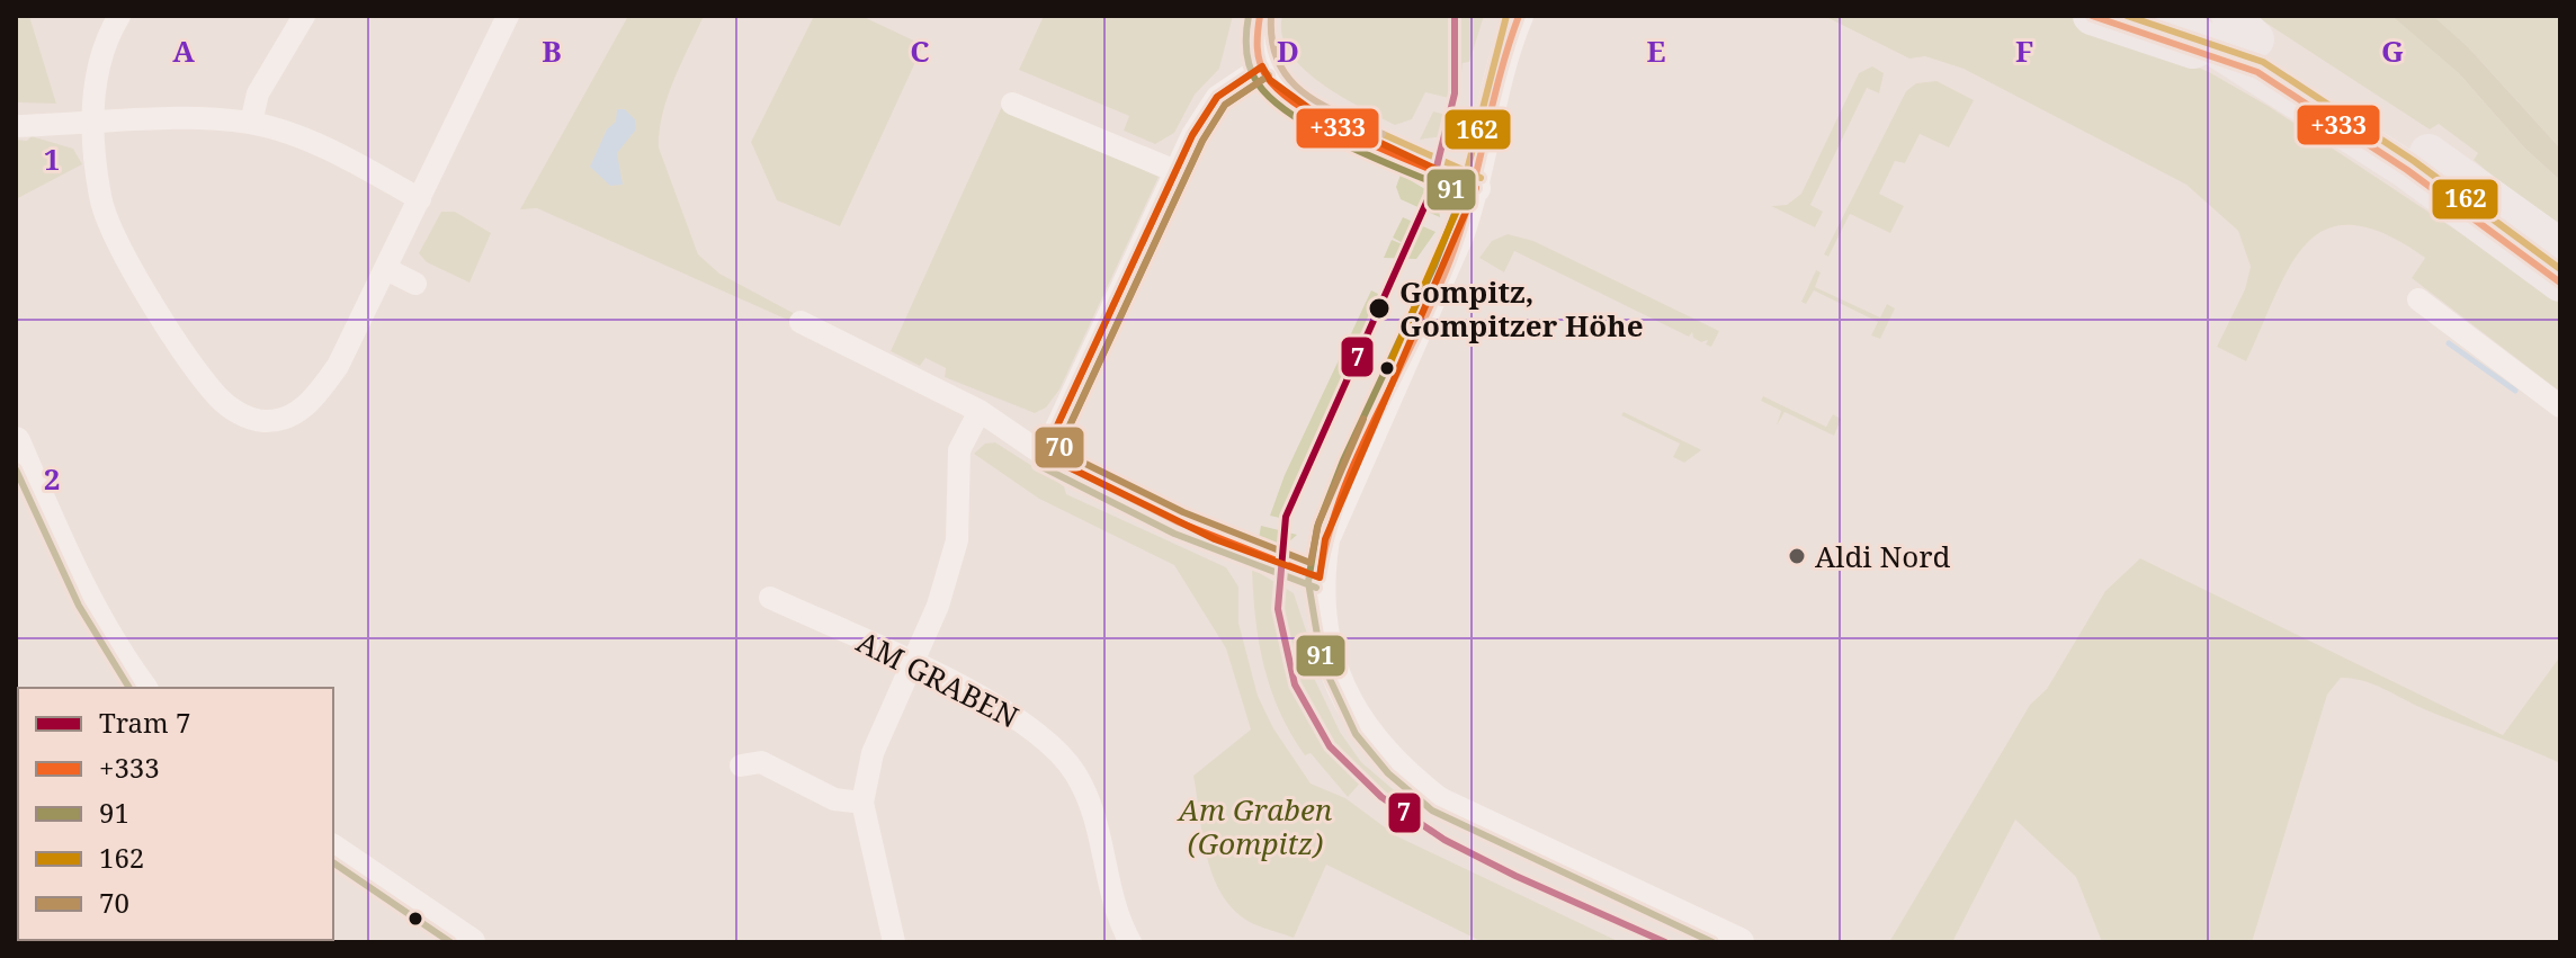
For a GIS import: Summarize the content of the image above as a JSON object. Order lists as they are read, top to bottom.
{
  "streets": {
    "street": ["AM GRABEN"]
  },
  "parks": ["Am Graben (Gompitz)"],
  "places": ["Gompitz, Gompitzer Höhe", "Aldi Nord"],
  "lines": [
    "tram line 7",
    "transit line +333",
    "transit line 91",
    "transit line 162",
    "transit line 70"
  ],
  "legend": [
    "Tram 7",
    "+333",
    "91",
    "162",
    "70"
  ],
  "grid": {
    "columns": [
      "A",
      "B",
      "C",
      "D",
      "E",
      "F",
      "G"
    ],
    "rows": ["1", "2"]
  }
}
